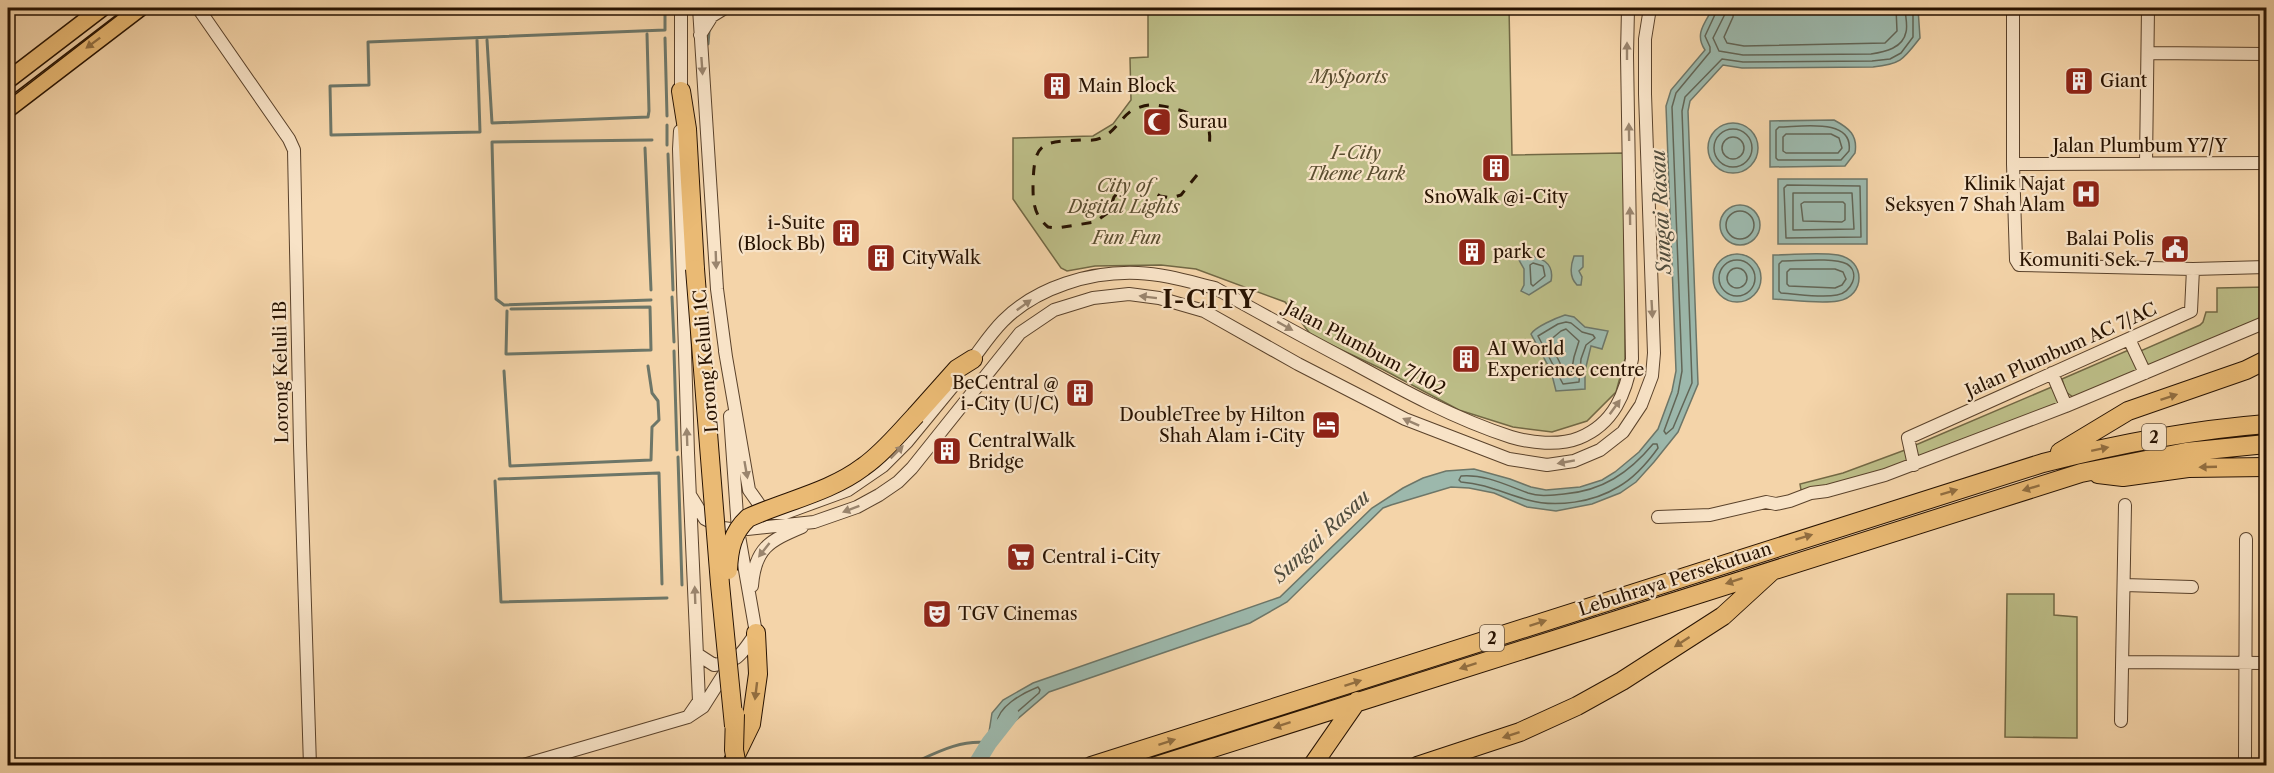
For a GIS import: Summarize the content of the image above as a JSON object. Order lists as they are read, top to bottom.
{
  "streets": {
    "highway": ["2", "Lebuhraya Persekutuan"],
    "street": [
      "Jalan Plumbum Y7/Y",
      "Jalan Plumbum 7/102",
      "Jalan Plumbum AC 7/AC",
      "Lorong Keluli 1C",
      "Lorong Keluli 1B"
    ]
  },
  "crossings": [
    ["Jalan Plumbum 7/102", "Lorong Keluli 1C"]
  ],
  "districts": ["I-CITY"],
  "water": ["Sungai Rasau"],
  "parks": [
    "MySports",
    "I-City Theme Park",
    "City of Digital Lights",
    "Fun Fun"
  ],
  "places": {
    "building": [
      "Giant",
      "Main Block",
      "SnoWalk @i-City",
      "i-Suite (Block Bb)",
      "park c",
      "CityWalk",
      "AI World Experience centre",
      "BeCentral @ i-City (U/C)",
      "CentralWalk Bridge"
    ],
    "mosque": ["Surau"],
    "hospital": ["Klinik Najat Seksyen 7 Shah Alam"],
    "public building": ["Balai Polis Komuniti Sek. 7"],
    "hotel": ["DoubleTree by Hilton Shah Alam i-City"],
    "supermarket": ["Central i-City"],
    "theatre": ["TGV Cinemas"]
  }
}
